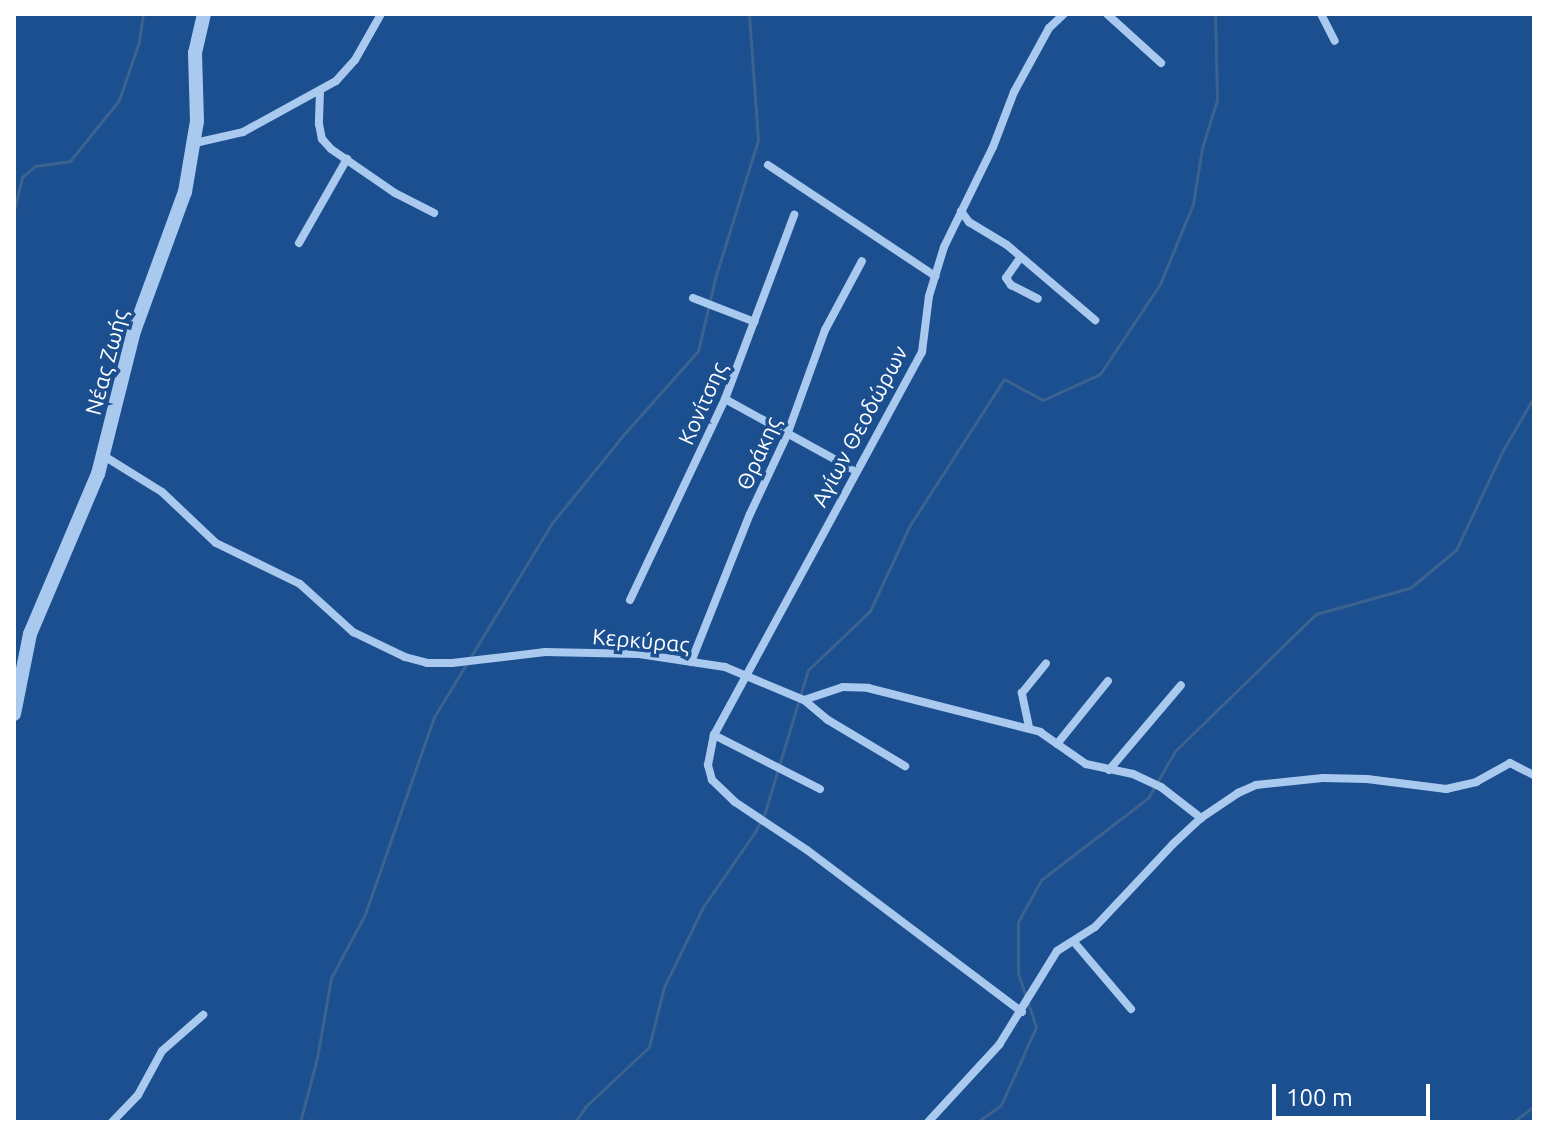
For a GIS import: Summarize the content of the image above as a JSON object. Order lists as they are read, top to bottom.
{
  "streets": {
    "street": [
      "Νέας Ζωής",
      "Κονίτσης",
      "Αγίων Θεοδώρων",
      "Θράκης",
      "Κερκύρας"
    ]
  },
  "crossings": [
    ["Νέας Ζωής", "Κερκύρας"],
    ["Αγίων Θεοδώρων", "Κερκύρας"],
    ["Θράκης", "Κερκύρας"]
  ],
  "scale_bar": "100 m"
}
